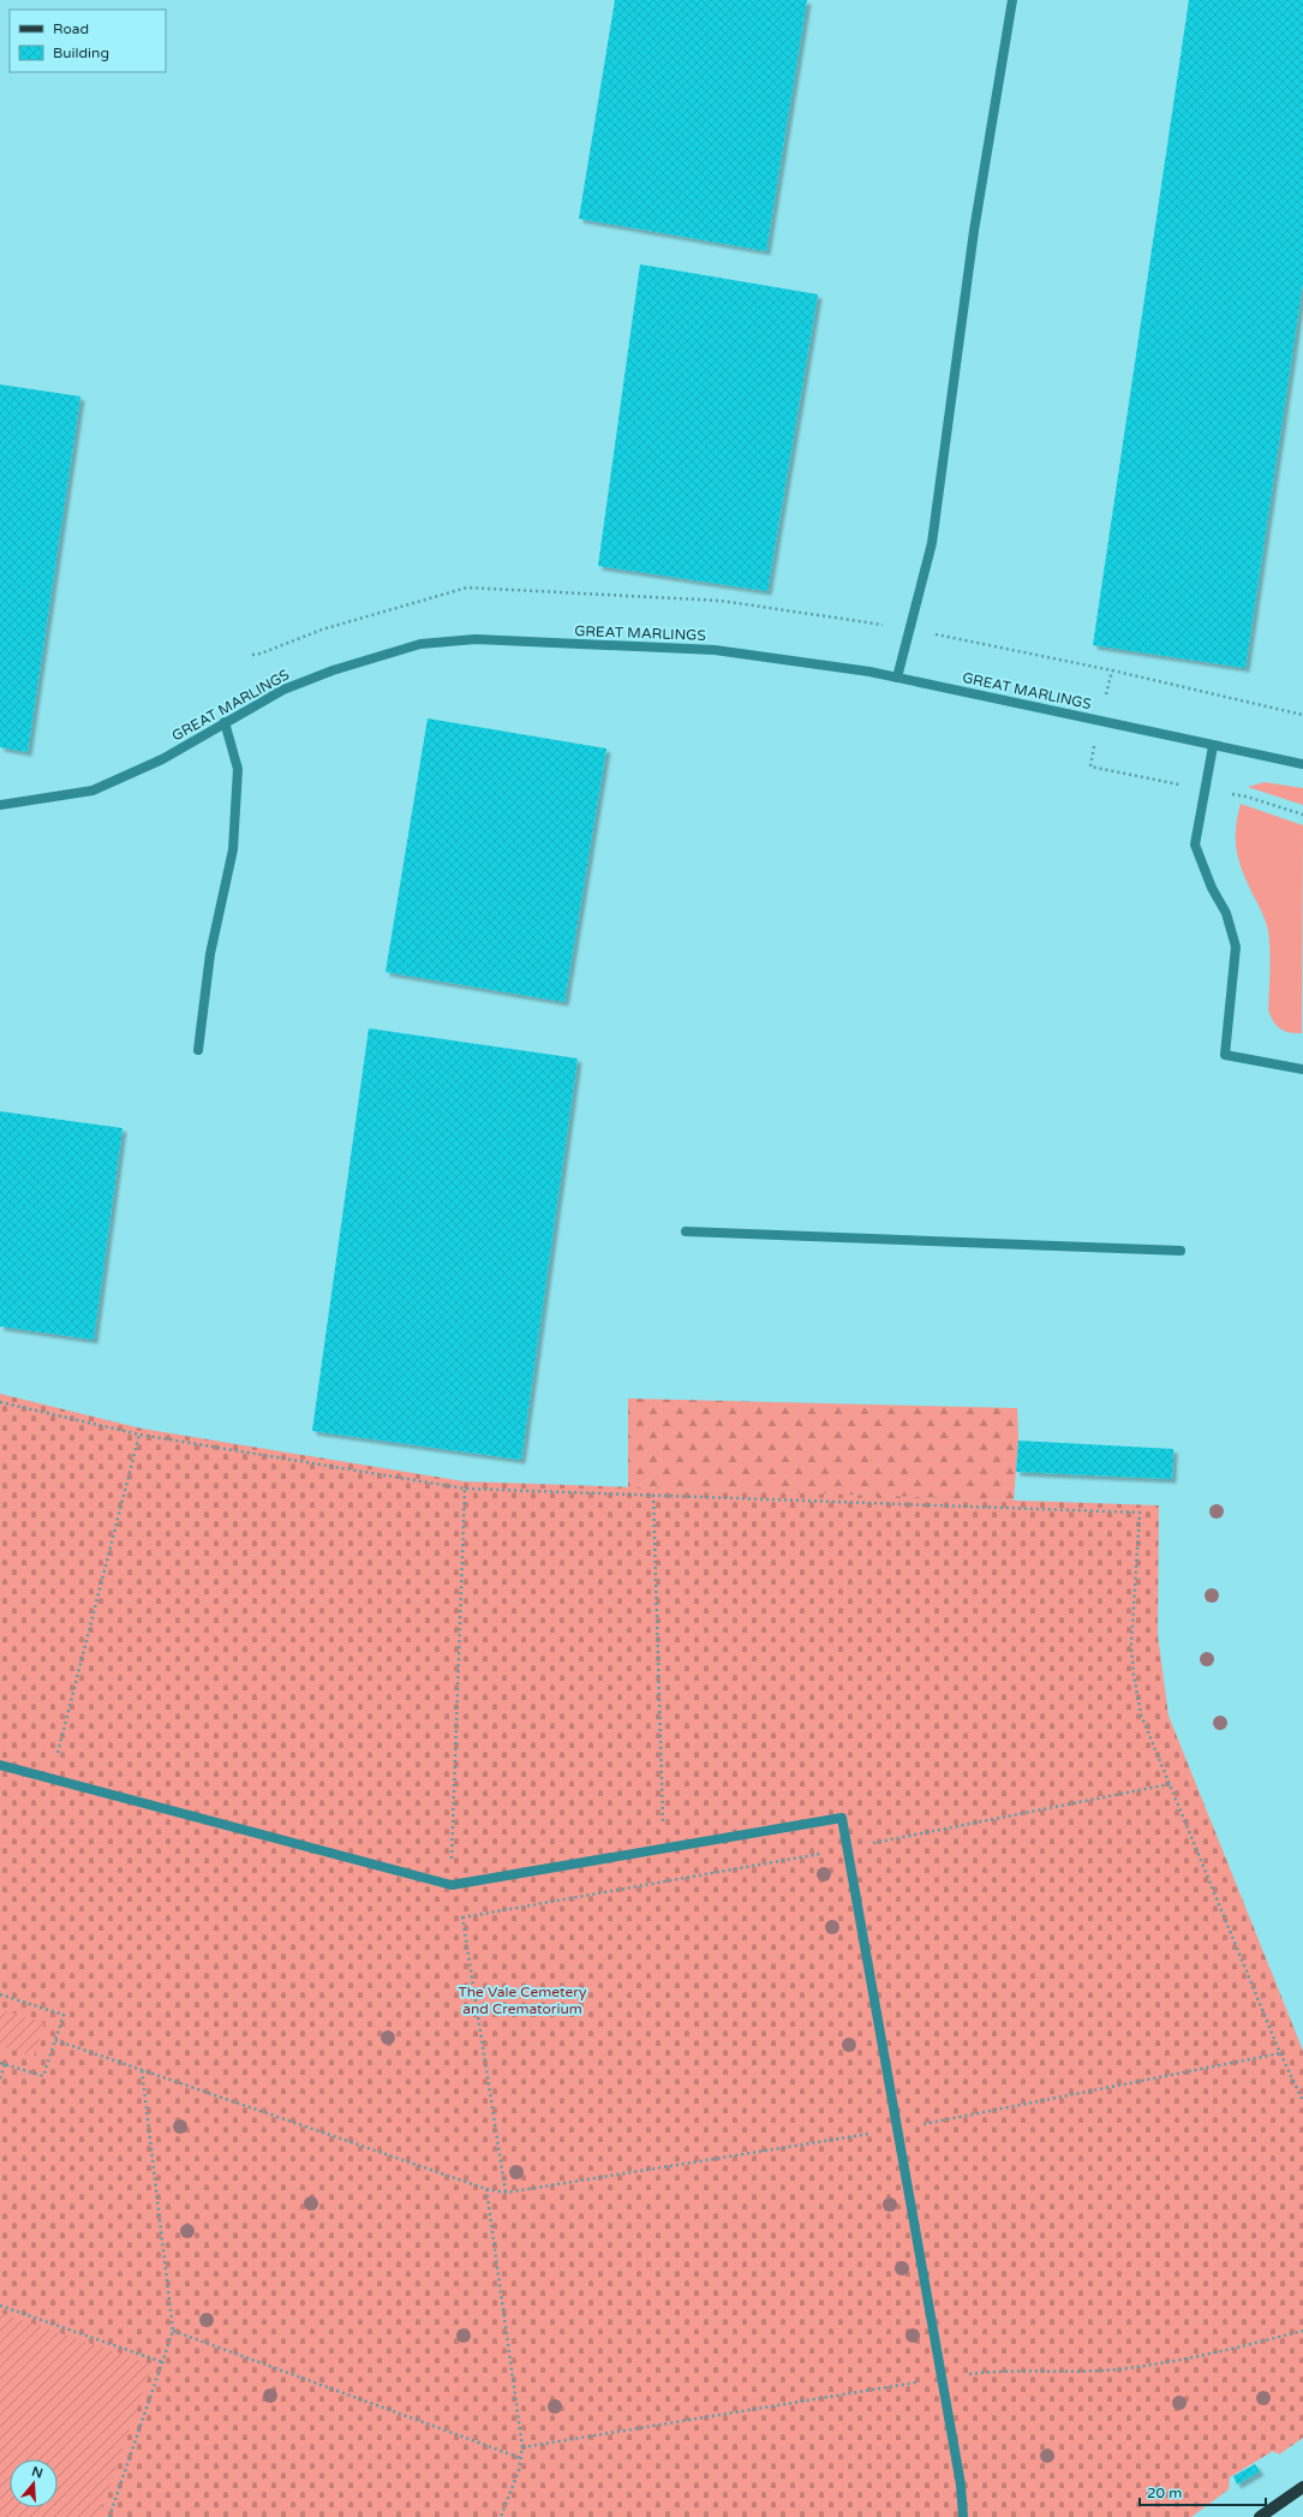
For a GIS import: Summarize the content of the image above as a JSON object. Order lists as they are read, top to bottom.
{
  "streets": {
    "street": ["GREAT MARLINGS"]
  },
  "parks": ["The Vale Cemetery and Crematorium"],
  "legend": ["Road", "Building"],
  "scale_bar": "20 m",
  "north": "top"
}
